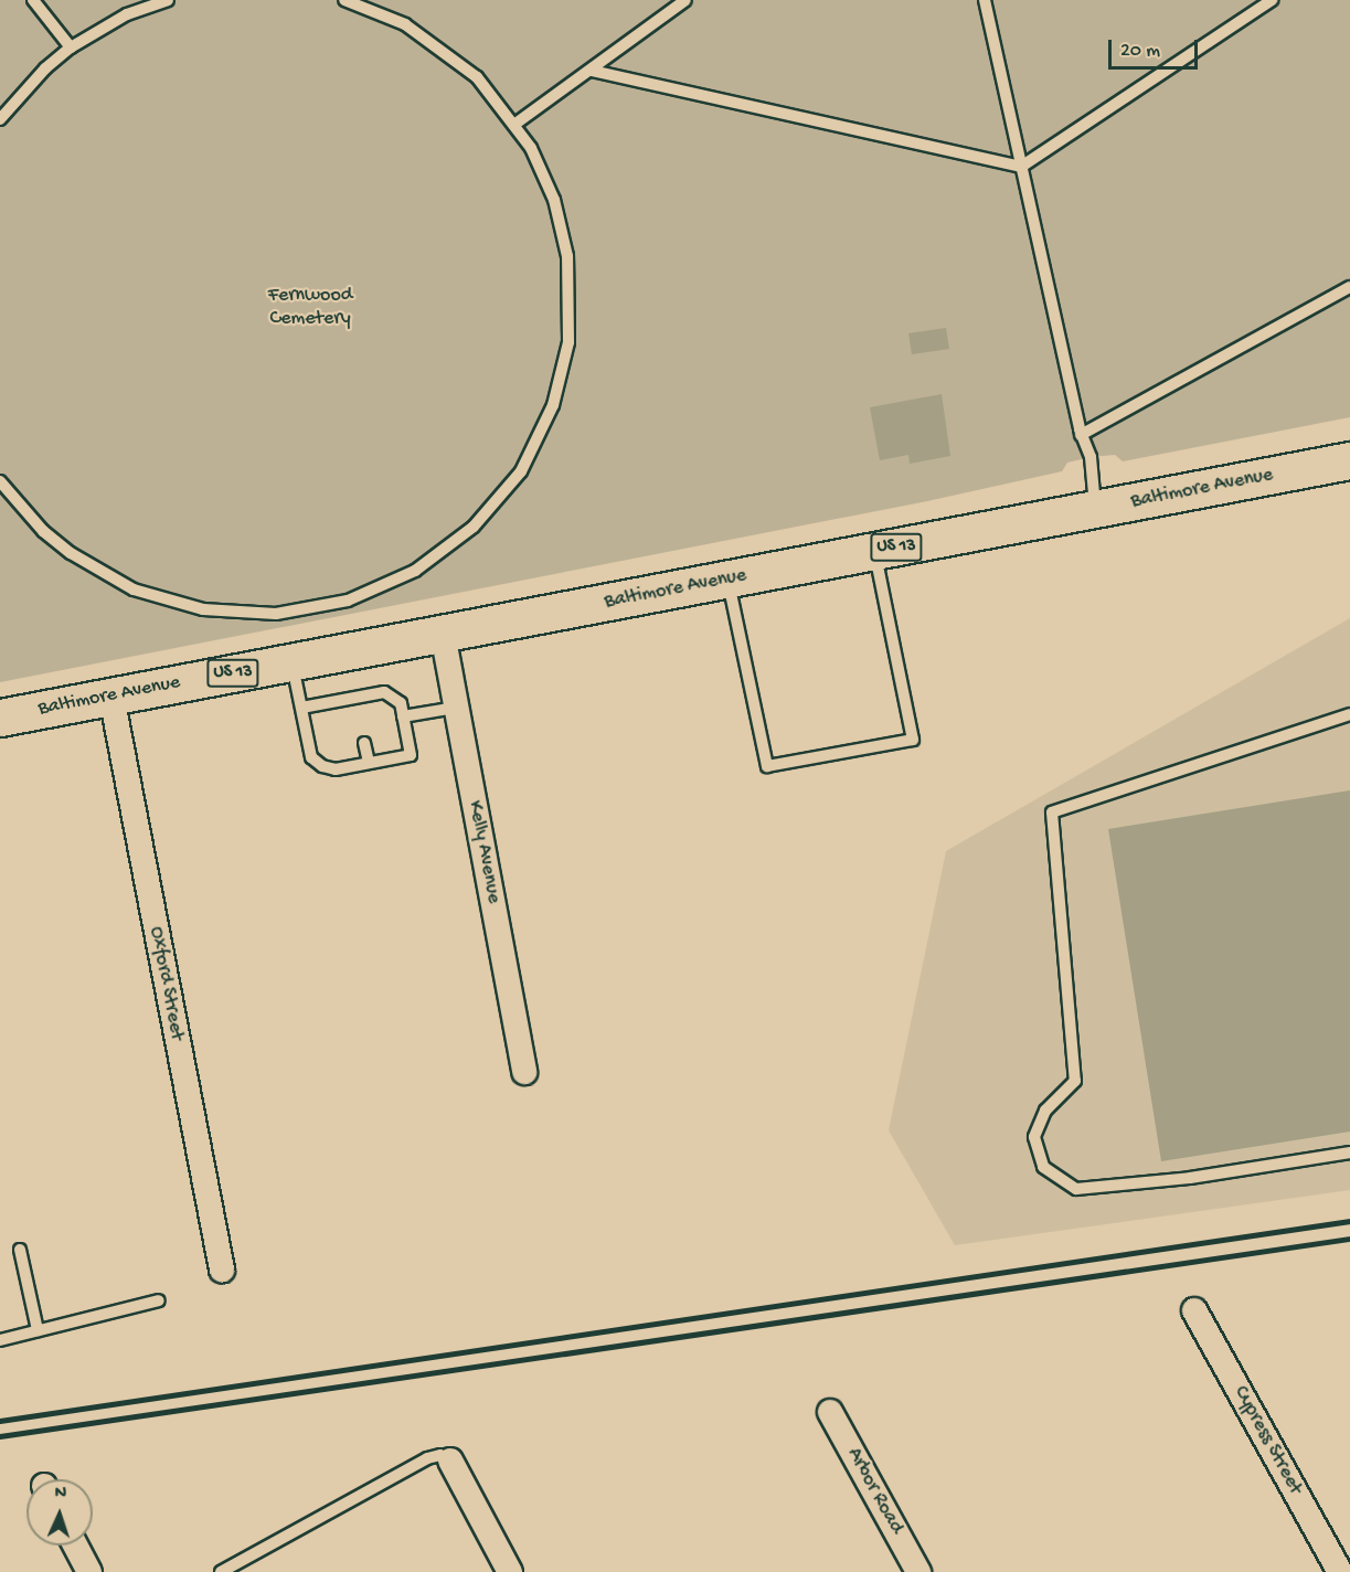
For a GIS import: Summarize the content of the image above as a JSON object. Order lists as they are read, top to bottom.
{
  "streets": {
    "main road": ["Baltimore Avenue", "US 13"],
    "street": [
      "Kelly Avenue",
      "Oxford Street",
      "Cypress Street",
      "Arbor Road"
    ]
  },
  "crossings": [
    ["Baltimore Avenue", "Kelly Avenue"],
    ["Baltimore Avenue", "Oxford Street"]
  ],
  "parks": ["Fernwood Cemetery"],
  "scale_bar": "20 m",
  "north": "top"
}
